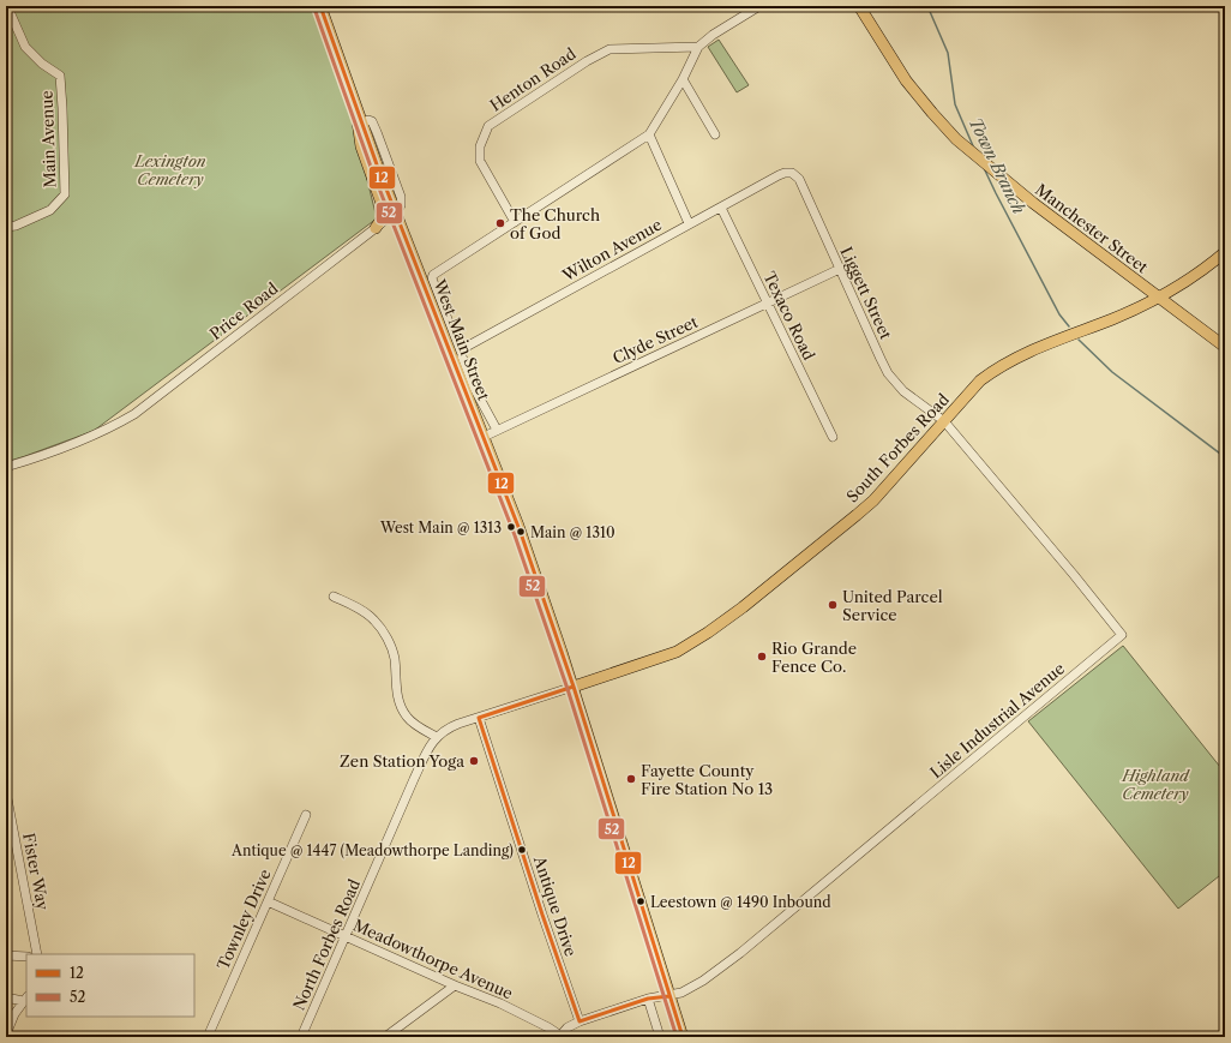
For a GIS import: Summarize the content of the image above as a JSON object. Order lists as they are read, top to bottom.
{
  "streets": {
    "main road": ["Manchester Street", "West Main Street", "South Forbes Road"],
    "street": [
      "Henton Road",
      "Main Avenue",
      "Wilton Avenue",
      "Liggett Street",
      "Price Road",
      "Texaco Road",
      "Clyde Street",
      "Lisle Industrial Avenue",
      "Fister Way",
      "Antique Drive",
      "Townley Drive",
      "North Forbes Road",
      "Meadowthorpe Avenue"
    ]
  },
  "crossings": [
    ["Manchester Street", "South Forbes Road"],
    ["Wilton Avenue", "Liggett Street"],
    ["Wilton Avenue", "Texaco Road"],
    ["Wilton Avenue", "West Main Street"],
    ["Liggett Street", "Clyde Street"],
    ["Liggett Street", "South Forbes Road"],
    ["Liggett Street", "Lisle Industrial Avenue"],
    ["Price Road", "West Main Street"],
    ["Texaco Road", "Clyde Street"],
    ["West Main Street", "Clyde Street"],
    ["West Main Street", "South Forbes Road"],
    ["West Main Street", "Lisle Industrial Avenue"],
    ["West Main Street", "North Forbes Road"],
    ["South Forbes Road", "Lisle Industrial Avenue"],
    ["South Forbes Road", "North Forbes Road"],
    ["Antique Drive", "North Forbes Road"],
    ["Townley Drive", "Meadowthorpe Avenue"],
    ["North Forbes Road", "Meadowthorpe Avenue"]
  ],
  "water": ["Town Branch"],
  "parks": ["Lexington Cemetery", "Highland Cemetery"],
  "places": [
    "The Church of God",
    "West Main @ 1313",
    "Main @ 1310",
    "United Parcel Service",
    "Rio Grande Fence Co.",
    "Zen Station Yoga",
    "Fayette County Fire Station No 13",
    "Antique @ 1447 (Meadowthorpe Landing)",
    "Leestown @ 1490 Inbound"
  ],
  "lines": ["transit line 12", "transit line 52"],
  "legend": ["12", "52"]
}
